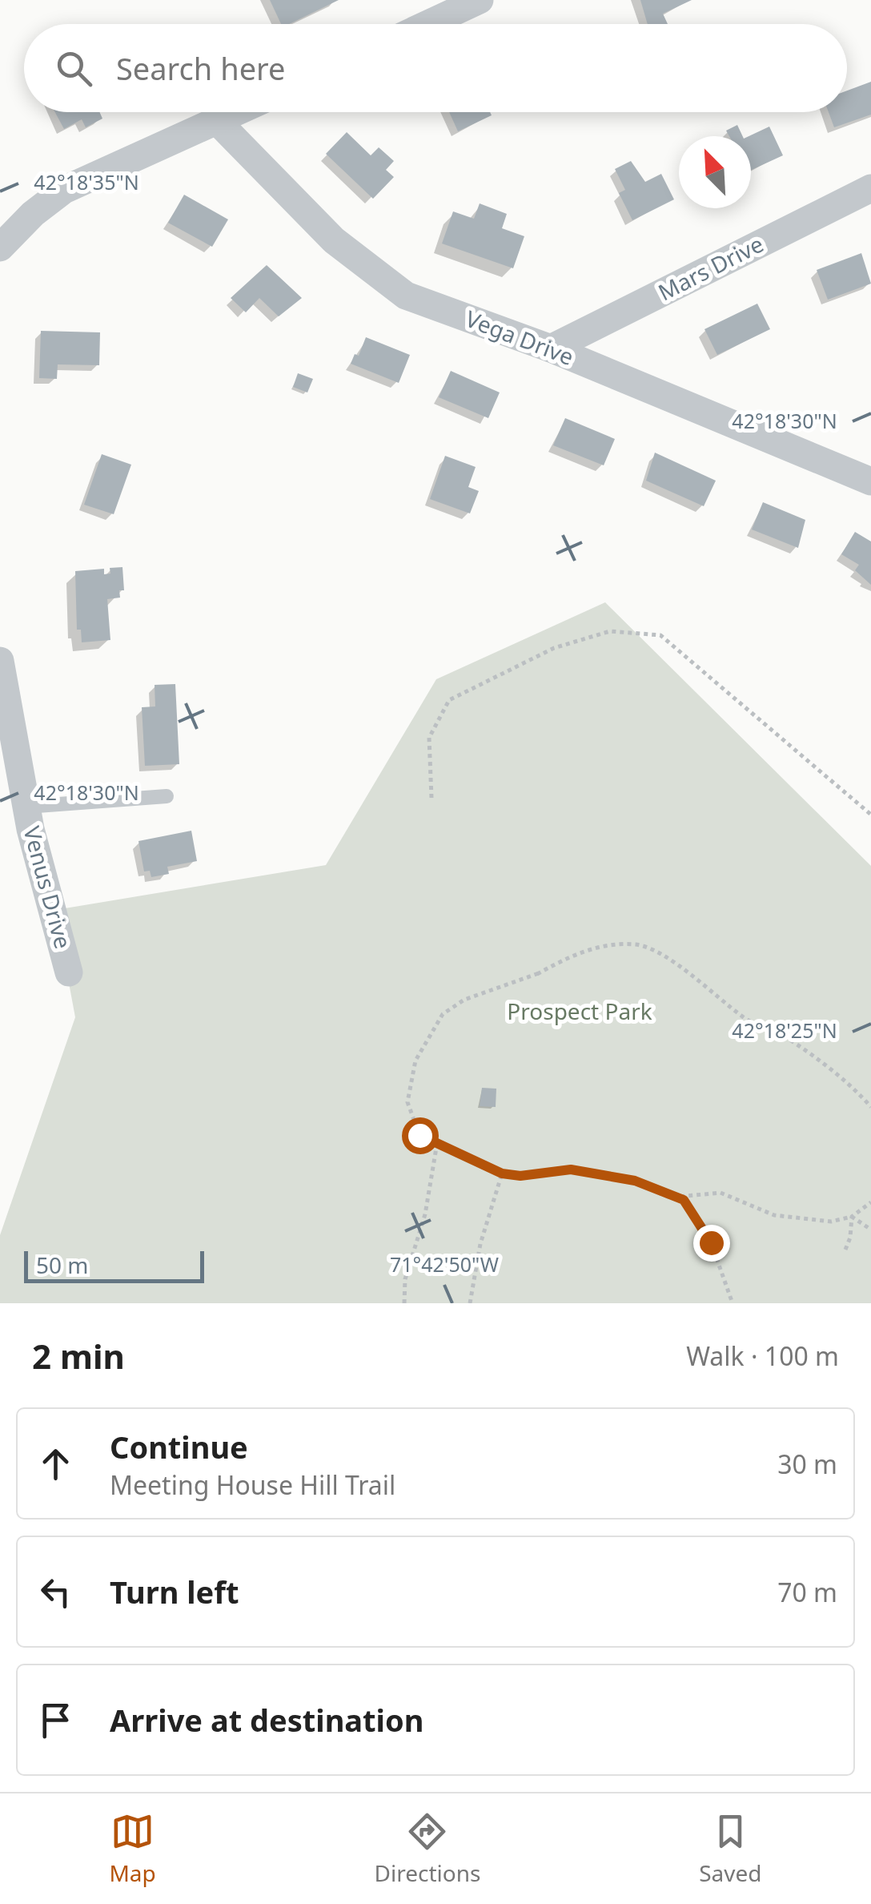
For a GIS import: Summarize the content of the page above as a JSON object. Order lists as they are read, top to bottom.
{
  "streets": {
    "street": ["Mars Drive", "Vega Drive", "Venus Drive"]
  },
  "crossings": [
    ["Mars Drive", "Vega Drive"]
  ],
  "parks": ["Prospect Park"],
  "scale_bar": "50 m",
  "north": "top left",
  "page": {
    "search": "Search here",
    "scale": "50 m",
    "heading": ["2 min", "Walk · 100 m"],
    "list": [
      ["Continue", "Meeting House Hill Trail", "30 m"],
      ["Turn left", "70 m"],
      "Arrive at destination"
    ],
    "nav": ["Map", "Directions", "Saved"]
  },
  "coordinates": [
    "42°18'35\"N",
    "42°18'30\"N",
    "42°18'25\"N",
    "71°42'50\"W"
  ]
}
